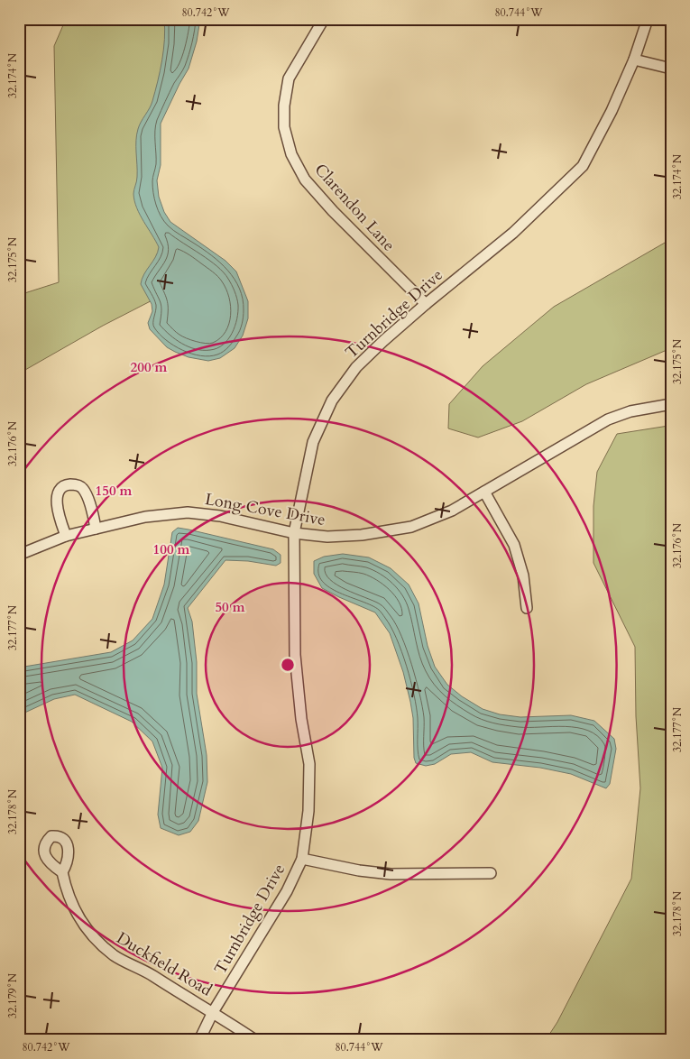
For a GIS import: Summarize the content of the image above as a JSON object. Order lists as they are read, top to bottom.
{
  "streets": {
    "street": [
      "Clarendon Lane",
      "Turnbridge Drive",
      "Long Cove Drive",
      "Duckfield Road"
    ]
  },
  "crossings": [
    ["Clarendon Lane", "Turnbridge Drive"],
    ["Turnbridge Drive", "Long Cove Drive"],
    ["Turnbridge Drive", "Duckfield Road"]
  ],
  "coordinates": [
    "80.742°W",
    "80.744°W",
    "32.174°N",
    "32.175°N",
    "32.176°N",
    "32.177°N",
    "32.178°N",
    "32.179°N"
  ],
  "rings": [
    "200 m",
    "150 m",
    "100 m",
    "50 m"
  ]
}
